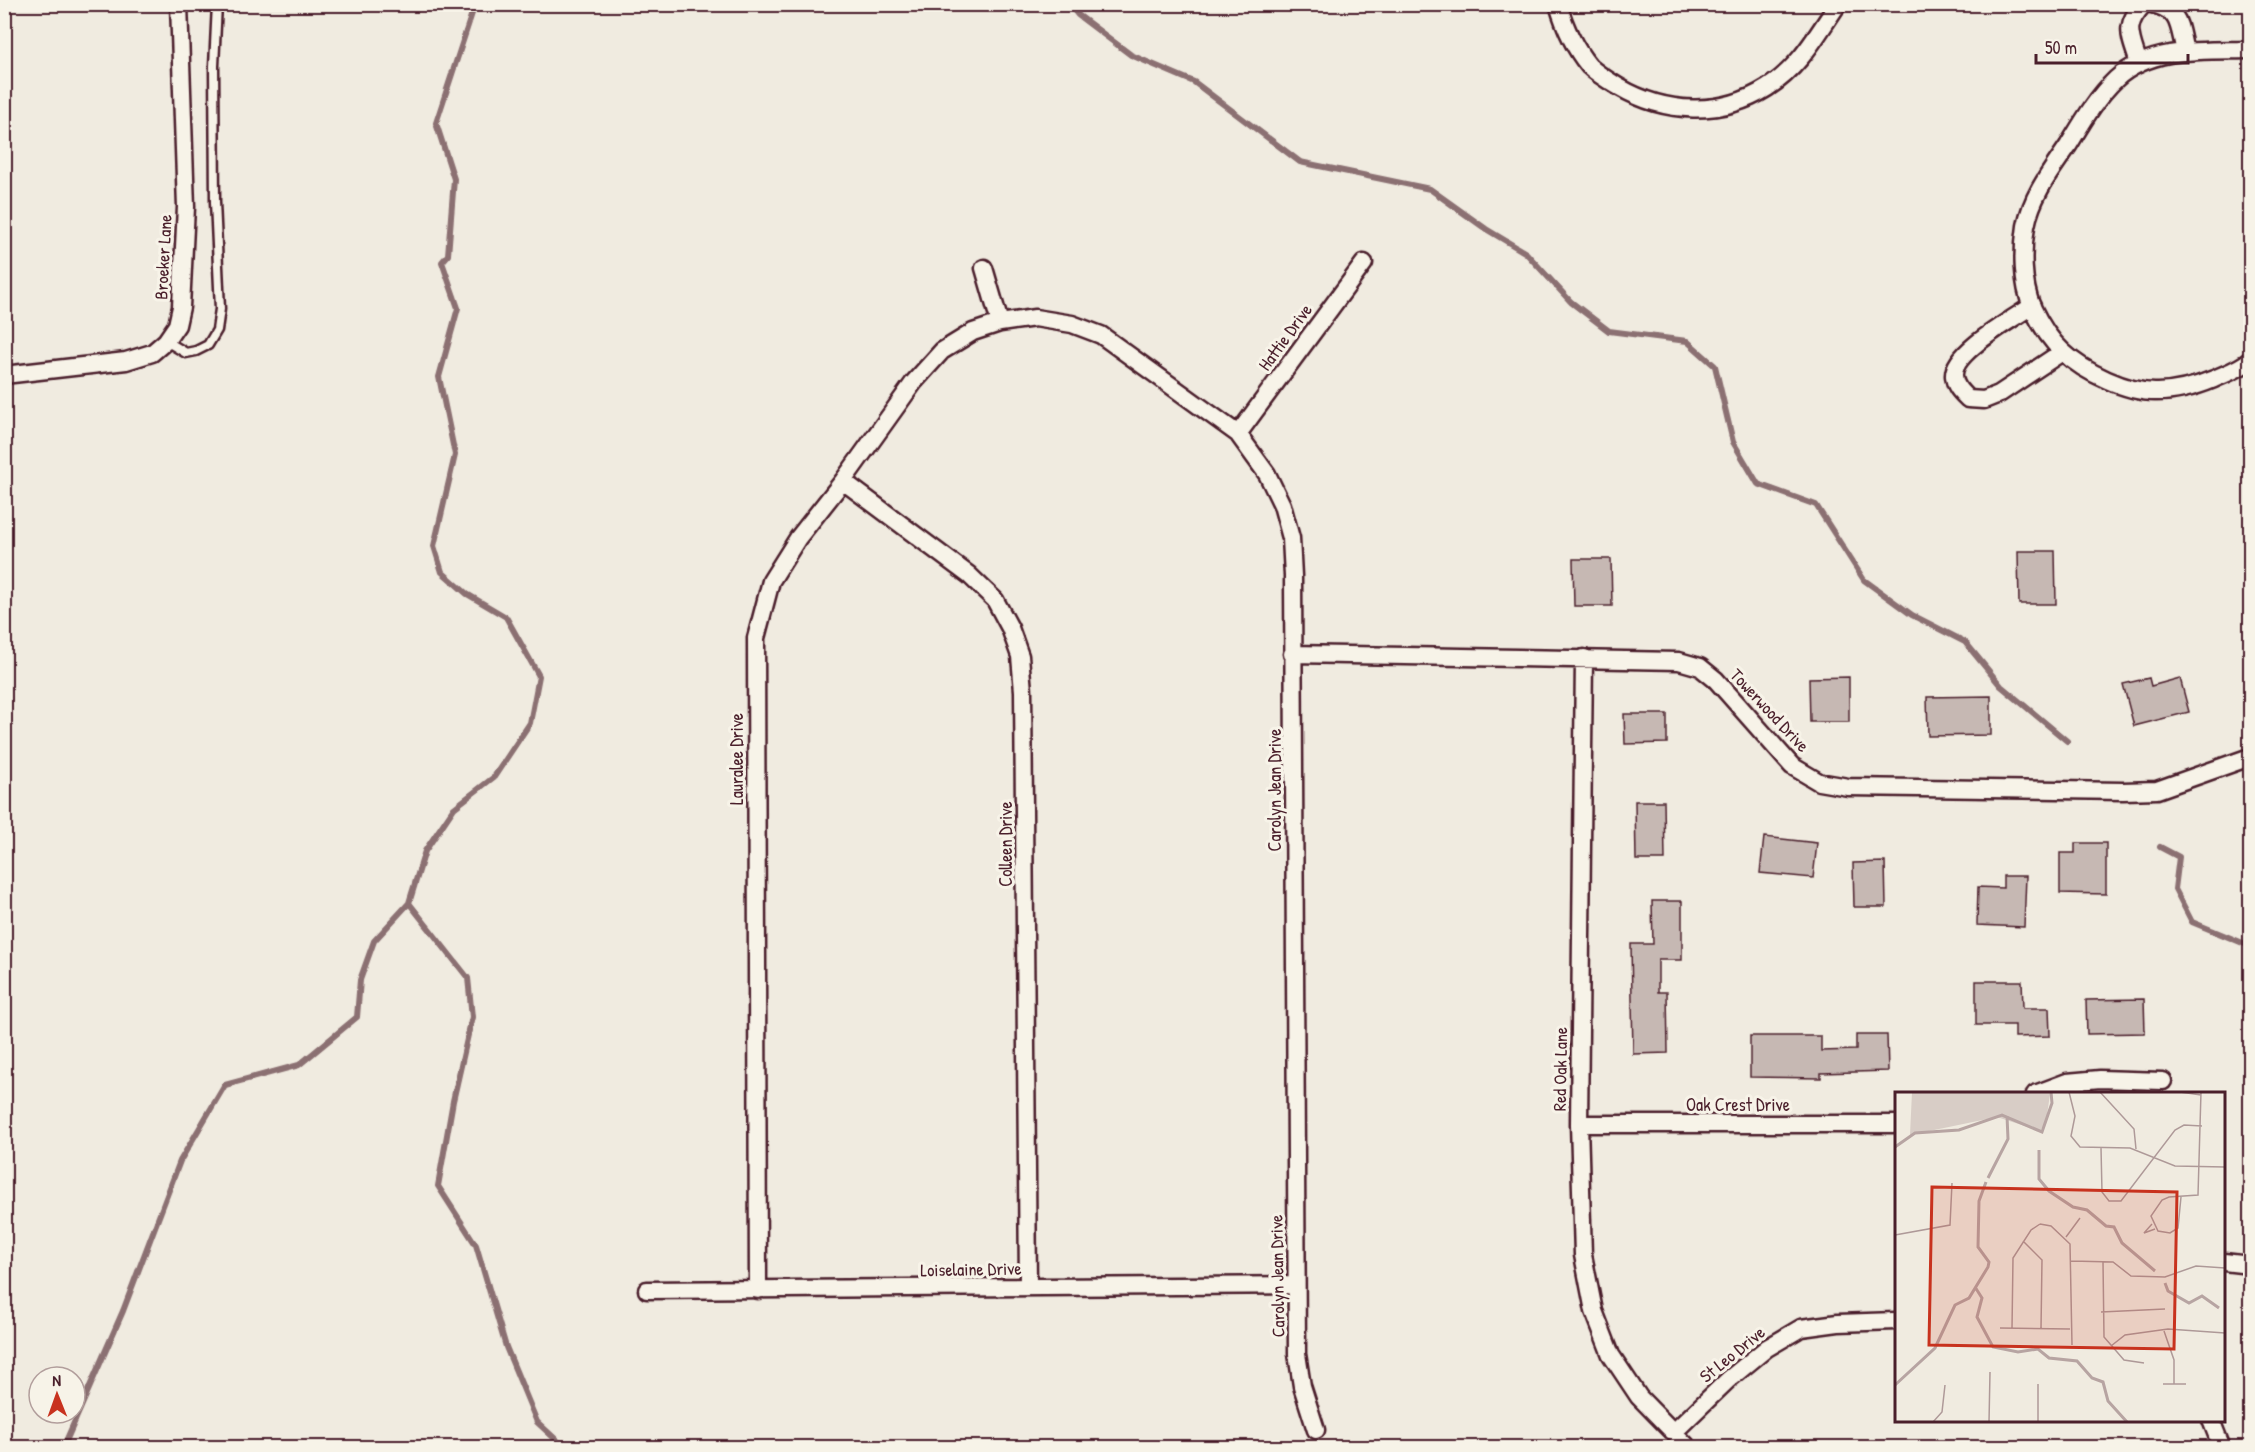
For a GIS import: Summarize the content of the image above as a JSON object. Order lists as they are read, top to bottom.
{
  "streets": {
    "street": [
      "Broeker Lane",
      "Hattie Drive",
      "Towerwood Drive",
      "Lauralee Drive",
      "Carolyn Jean Drive",
      "Colleen Drive",
      "Red Oak Lane",
      "Oak Crest Drive",
      "Loiselaine Drive",
      "St Leo Drive"
    ]
  },
  "crossings": [
    ["Hattie Drive", "Carolyn Jean Drive"],
    ["Towerwood Drive", "Carolyn Jean Drive"],
    ["Towerwood Drive", "Red Oak Lane"],
    ["Lauralee Drive", "Carolyn Jean Drive"],
    ["Lauralee Drive", "Colleen Drive"],
    ["Lauralee Drive", "Loiselaine Drive"],
    ["Carolyn Jean Drive", "Loiselaine Drive"],
    ["Colleen Drive", "Loiselaine Drive"],
    ["Red Oak Lane", "Oak Crest Drive"],
    ["Red Oak Lane", "St Leo Drive"]
  ],
  "scale_bar": "50 m",
  "north": "top"
}
